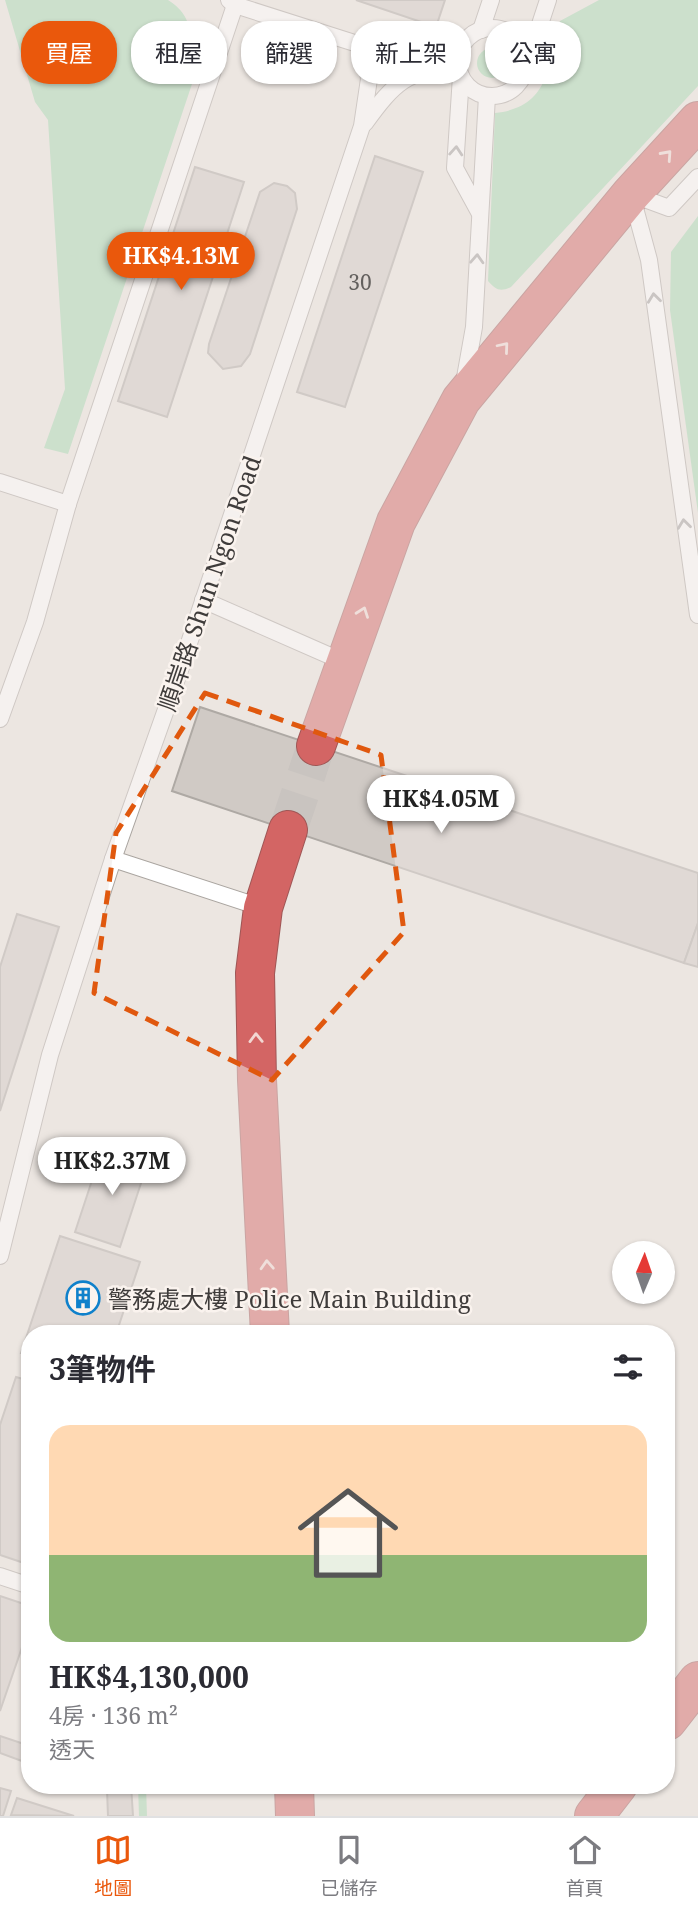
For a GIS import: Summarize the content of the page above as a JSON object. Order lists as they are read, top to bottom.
{
  "streets": {
    "lane": ["順岸路 Shun Ngon Road"]
  },
  "places": {
    "building": ["警務處大樓 Police Main Building"]
  },
  "house_numbers": ["30"],
  "north": "top",
  "page": {
    "chip": [
      "買屋",
      "租屋",
      "篩選",
      "新上架",
      "公寓"
    ],
    "price": ["HK$4.13M", "HK$4.05M", "HK$2.37M"],
    "heading": "3筆物件",
    "list": [
      {
        "name": "HK$4,130,000",
        "note": "4房 · 136 m² · 透天"
      }
    ],
    "tabs": ["地圖", "已儲存", "首頁"]
  }
}
